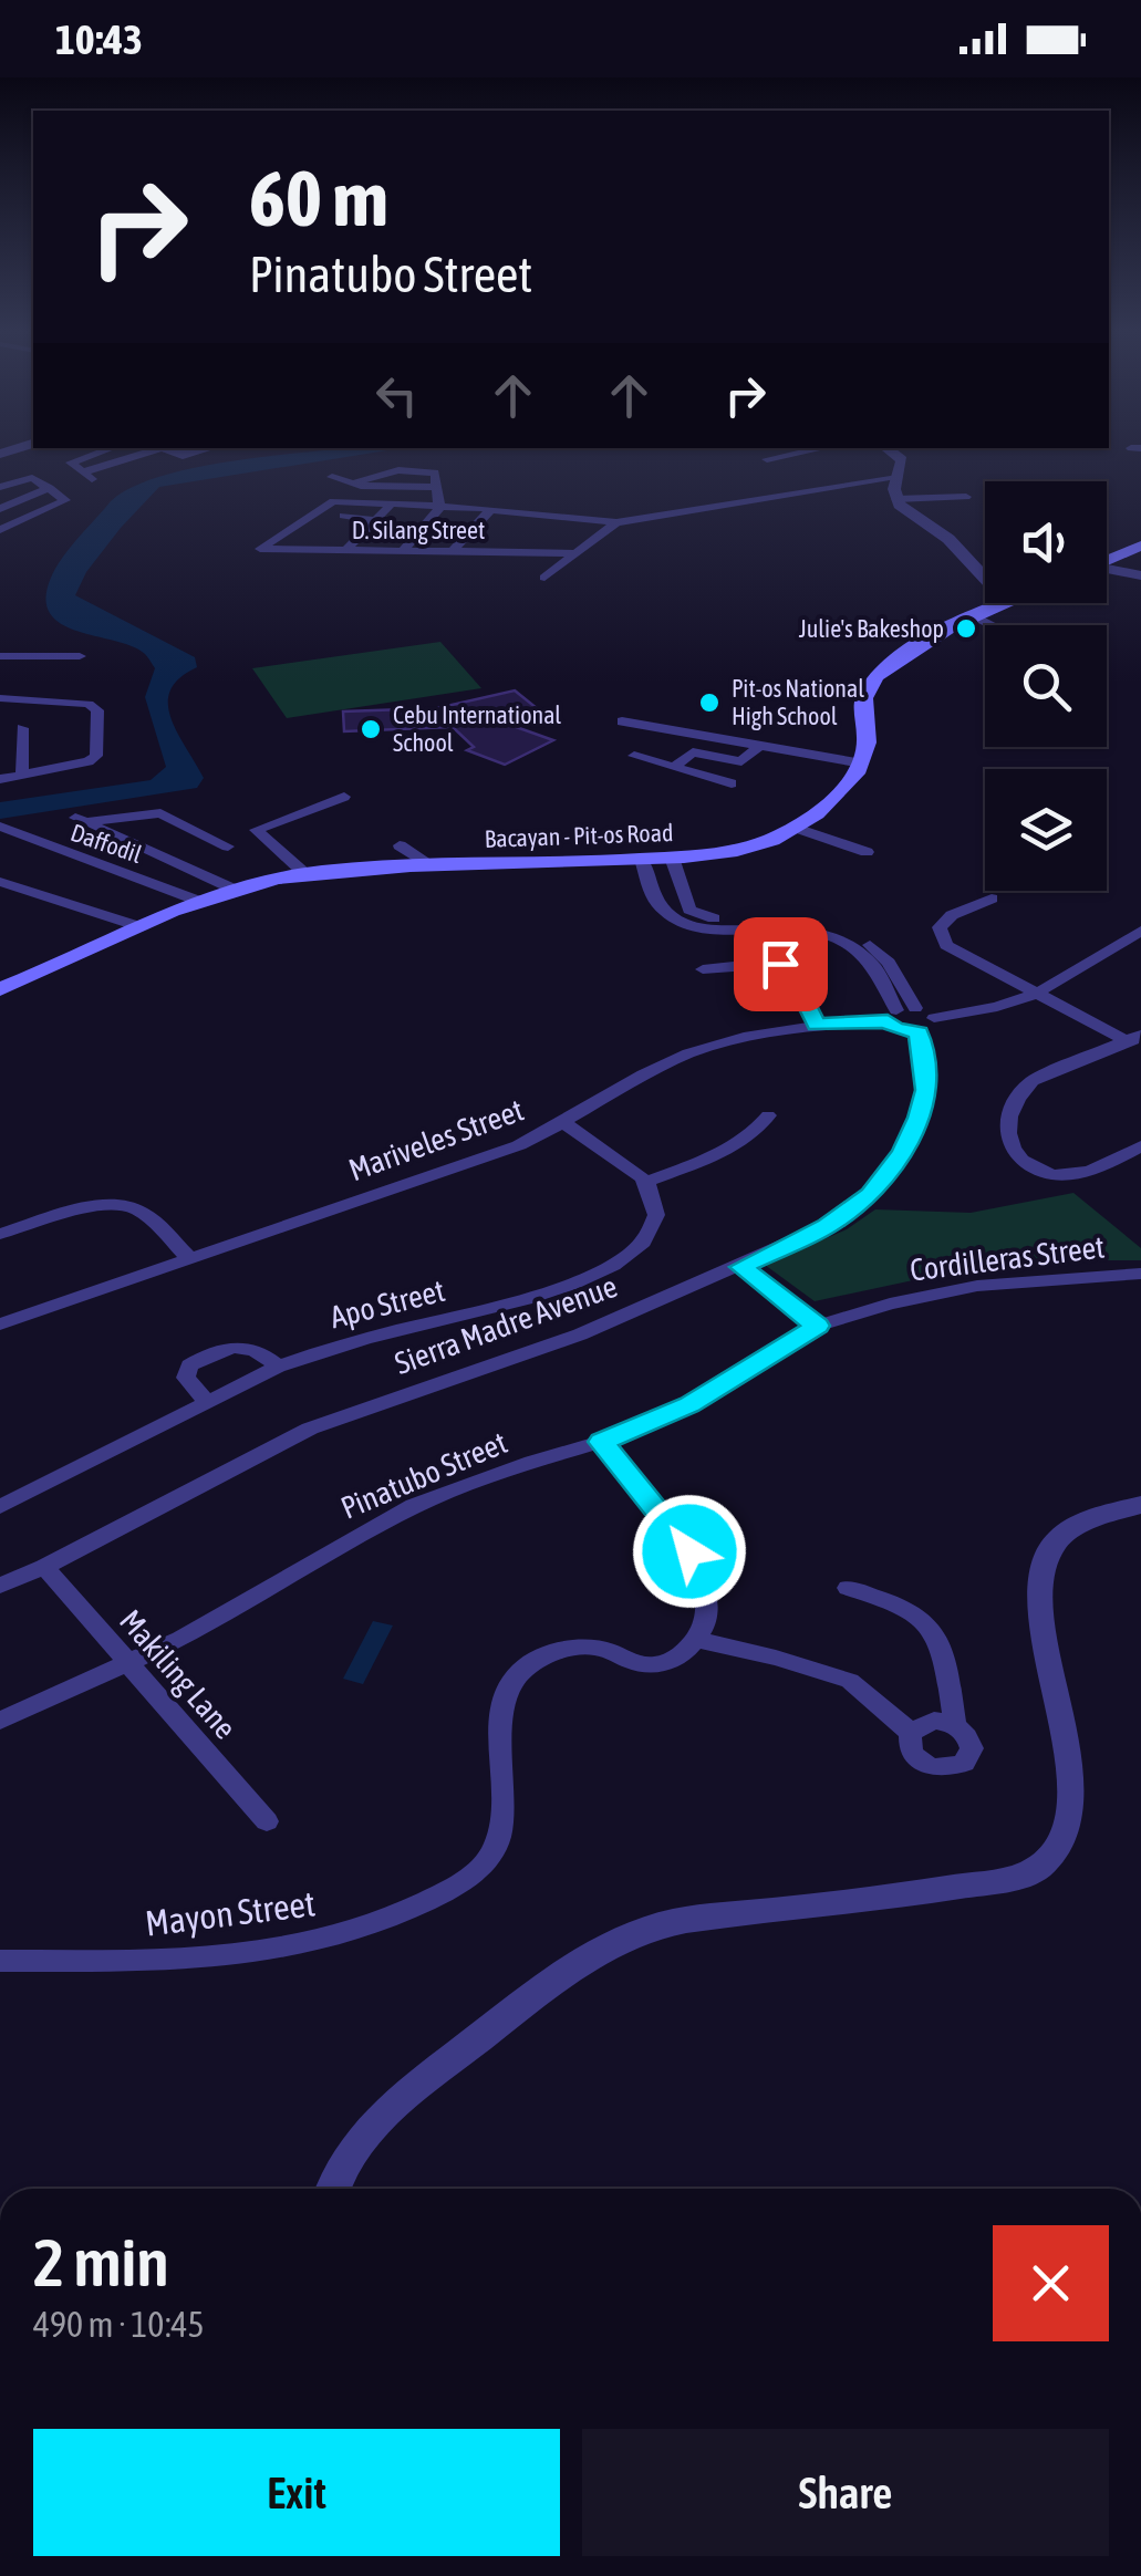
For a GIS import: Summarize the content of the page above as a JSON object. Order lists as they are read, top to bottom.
{
  "streets": {
    "main road": ["Bacayan - Pit-os Road"],
    "street": [
      "D. Silang Street",
      "Daffodil",
      "Mariveles Street",
      "Cordilleras Street",
      "Apo Street",
      "Sierra Madre Avenue",
      "Pinatubo Street",
      "Makiling Lane",
      "Mayon Street"
    ]
  },
  "crossings": [
    ["Bacayan - Pit-os Road", "Daffodil"],
    ["Cordilleras Street", "Pinatubo Street"],
    ["Sierra Madre Avenue", "Makiling Lane"],
    ["Pinatubo Street", "Makiling Lane"]
  ],
  "places": ["Julie's Bakeshop", "Pit-os National High School", "Cebu International School"],
  "page": {
    "status": "10:43",
    "turn": ["60 m", "Pinatubo Street"],
    "heading": ["2 min", "490 m · 10:45"],
    "buttons": ["Exit", "Share"]
  }
}
